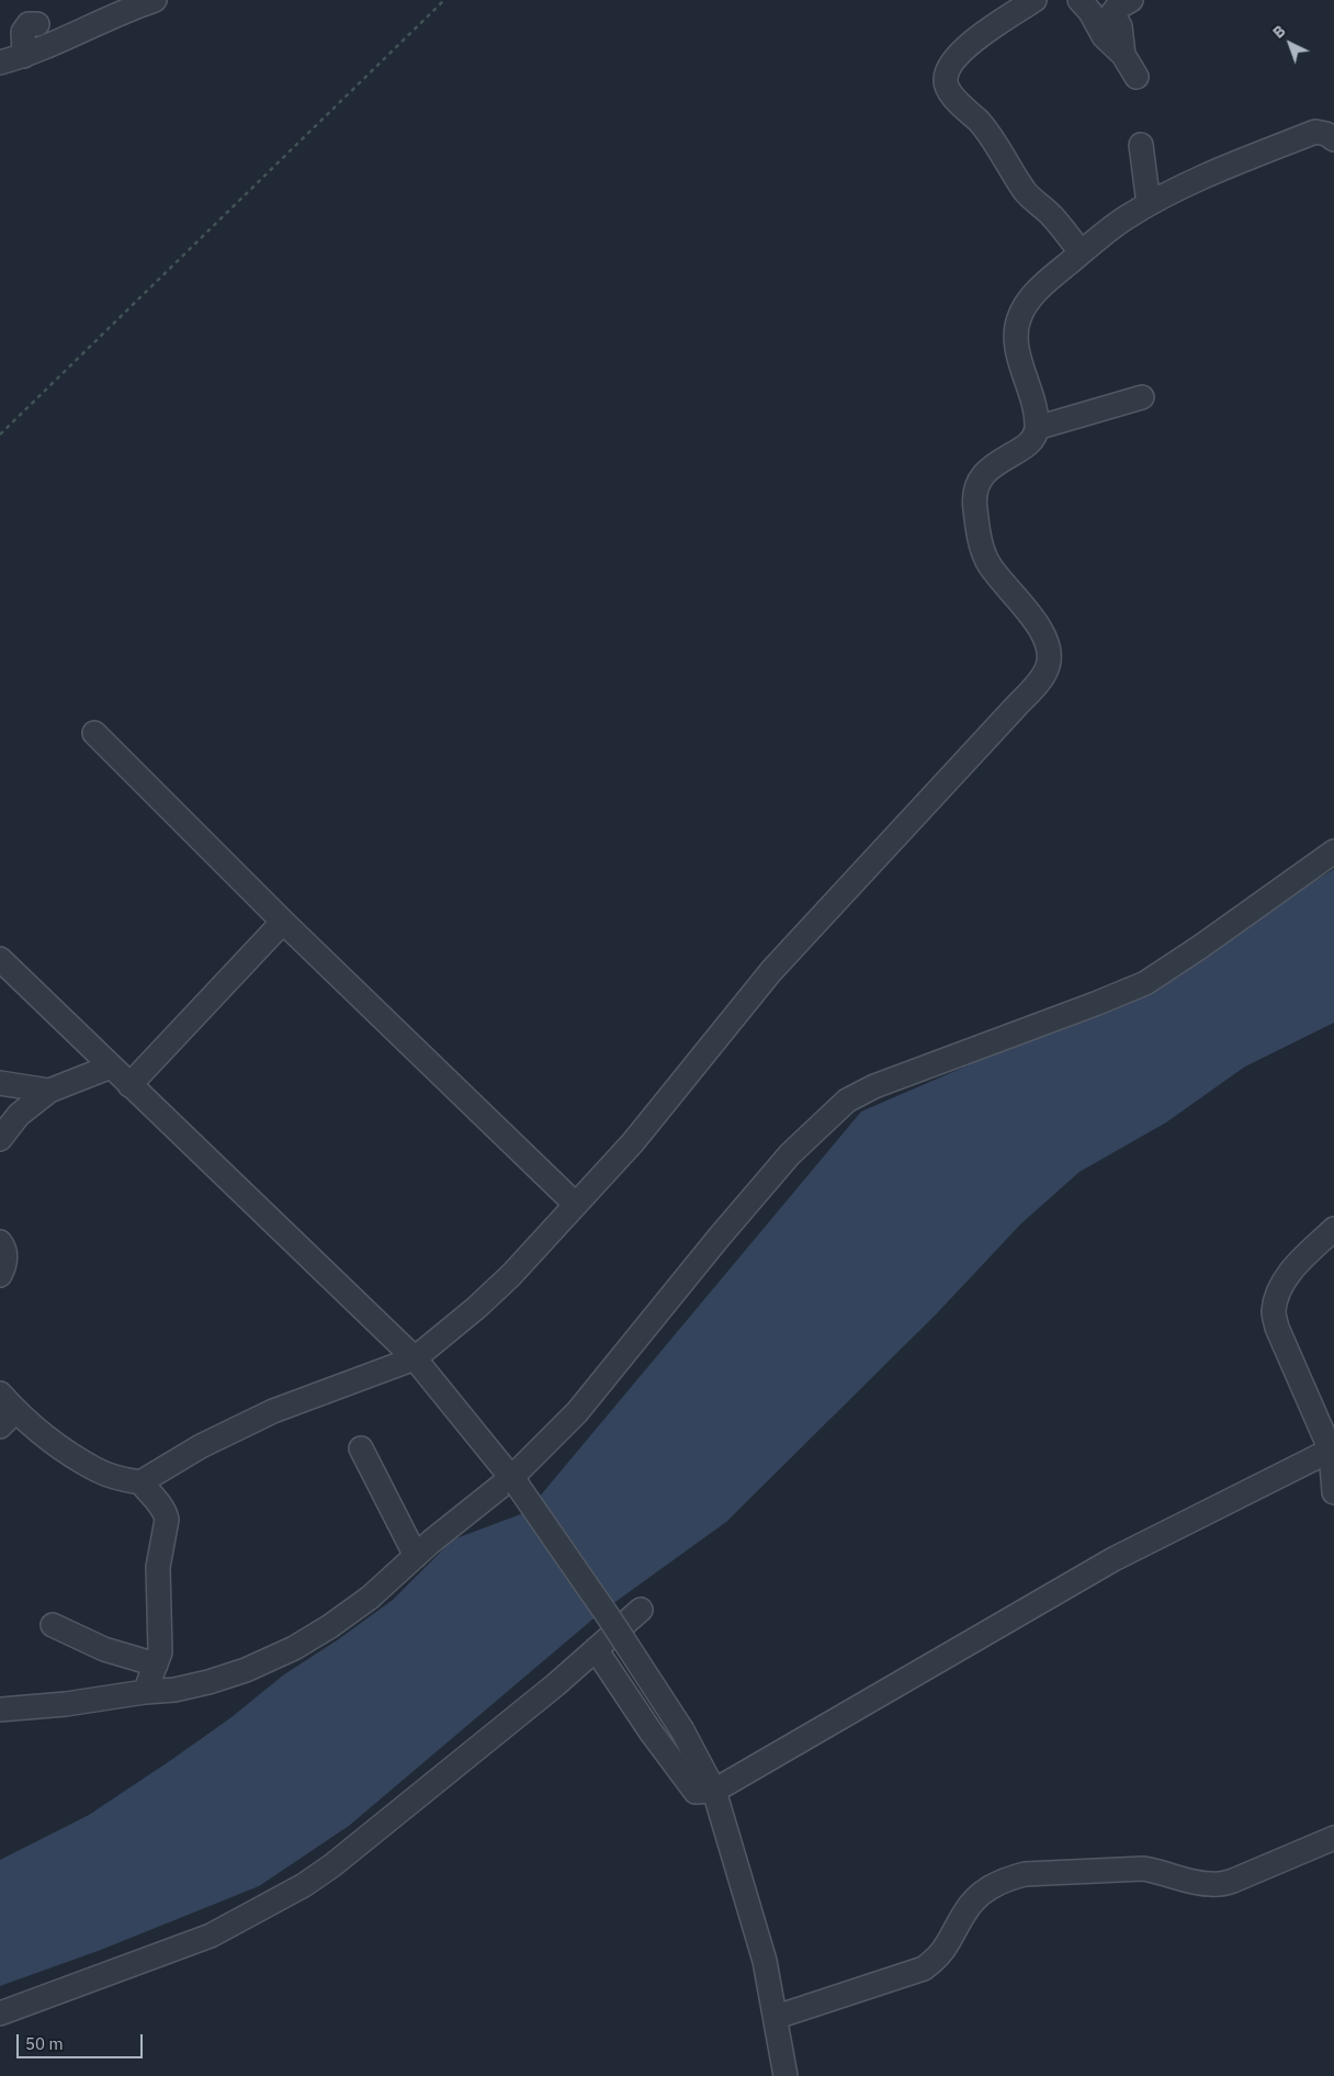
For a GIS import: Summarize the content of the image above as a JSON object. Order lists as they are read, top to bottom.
{
  "scale_bar": "50 m",
  "north": "top left"
}
